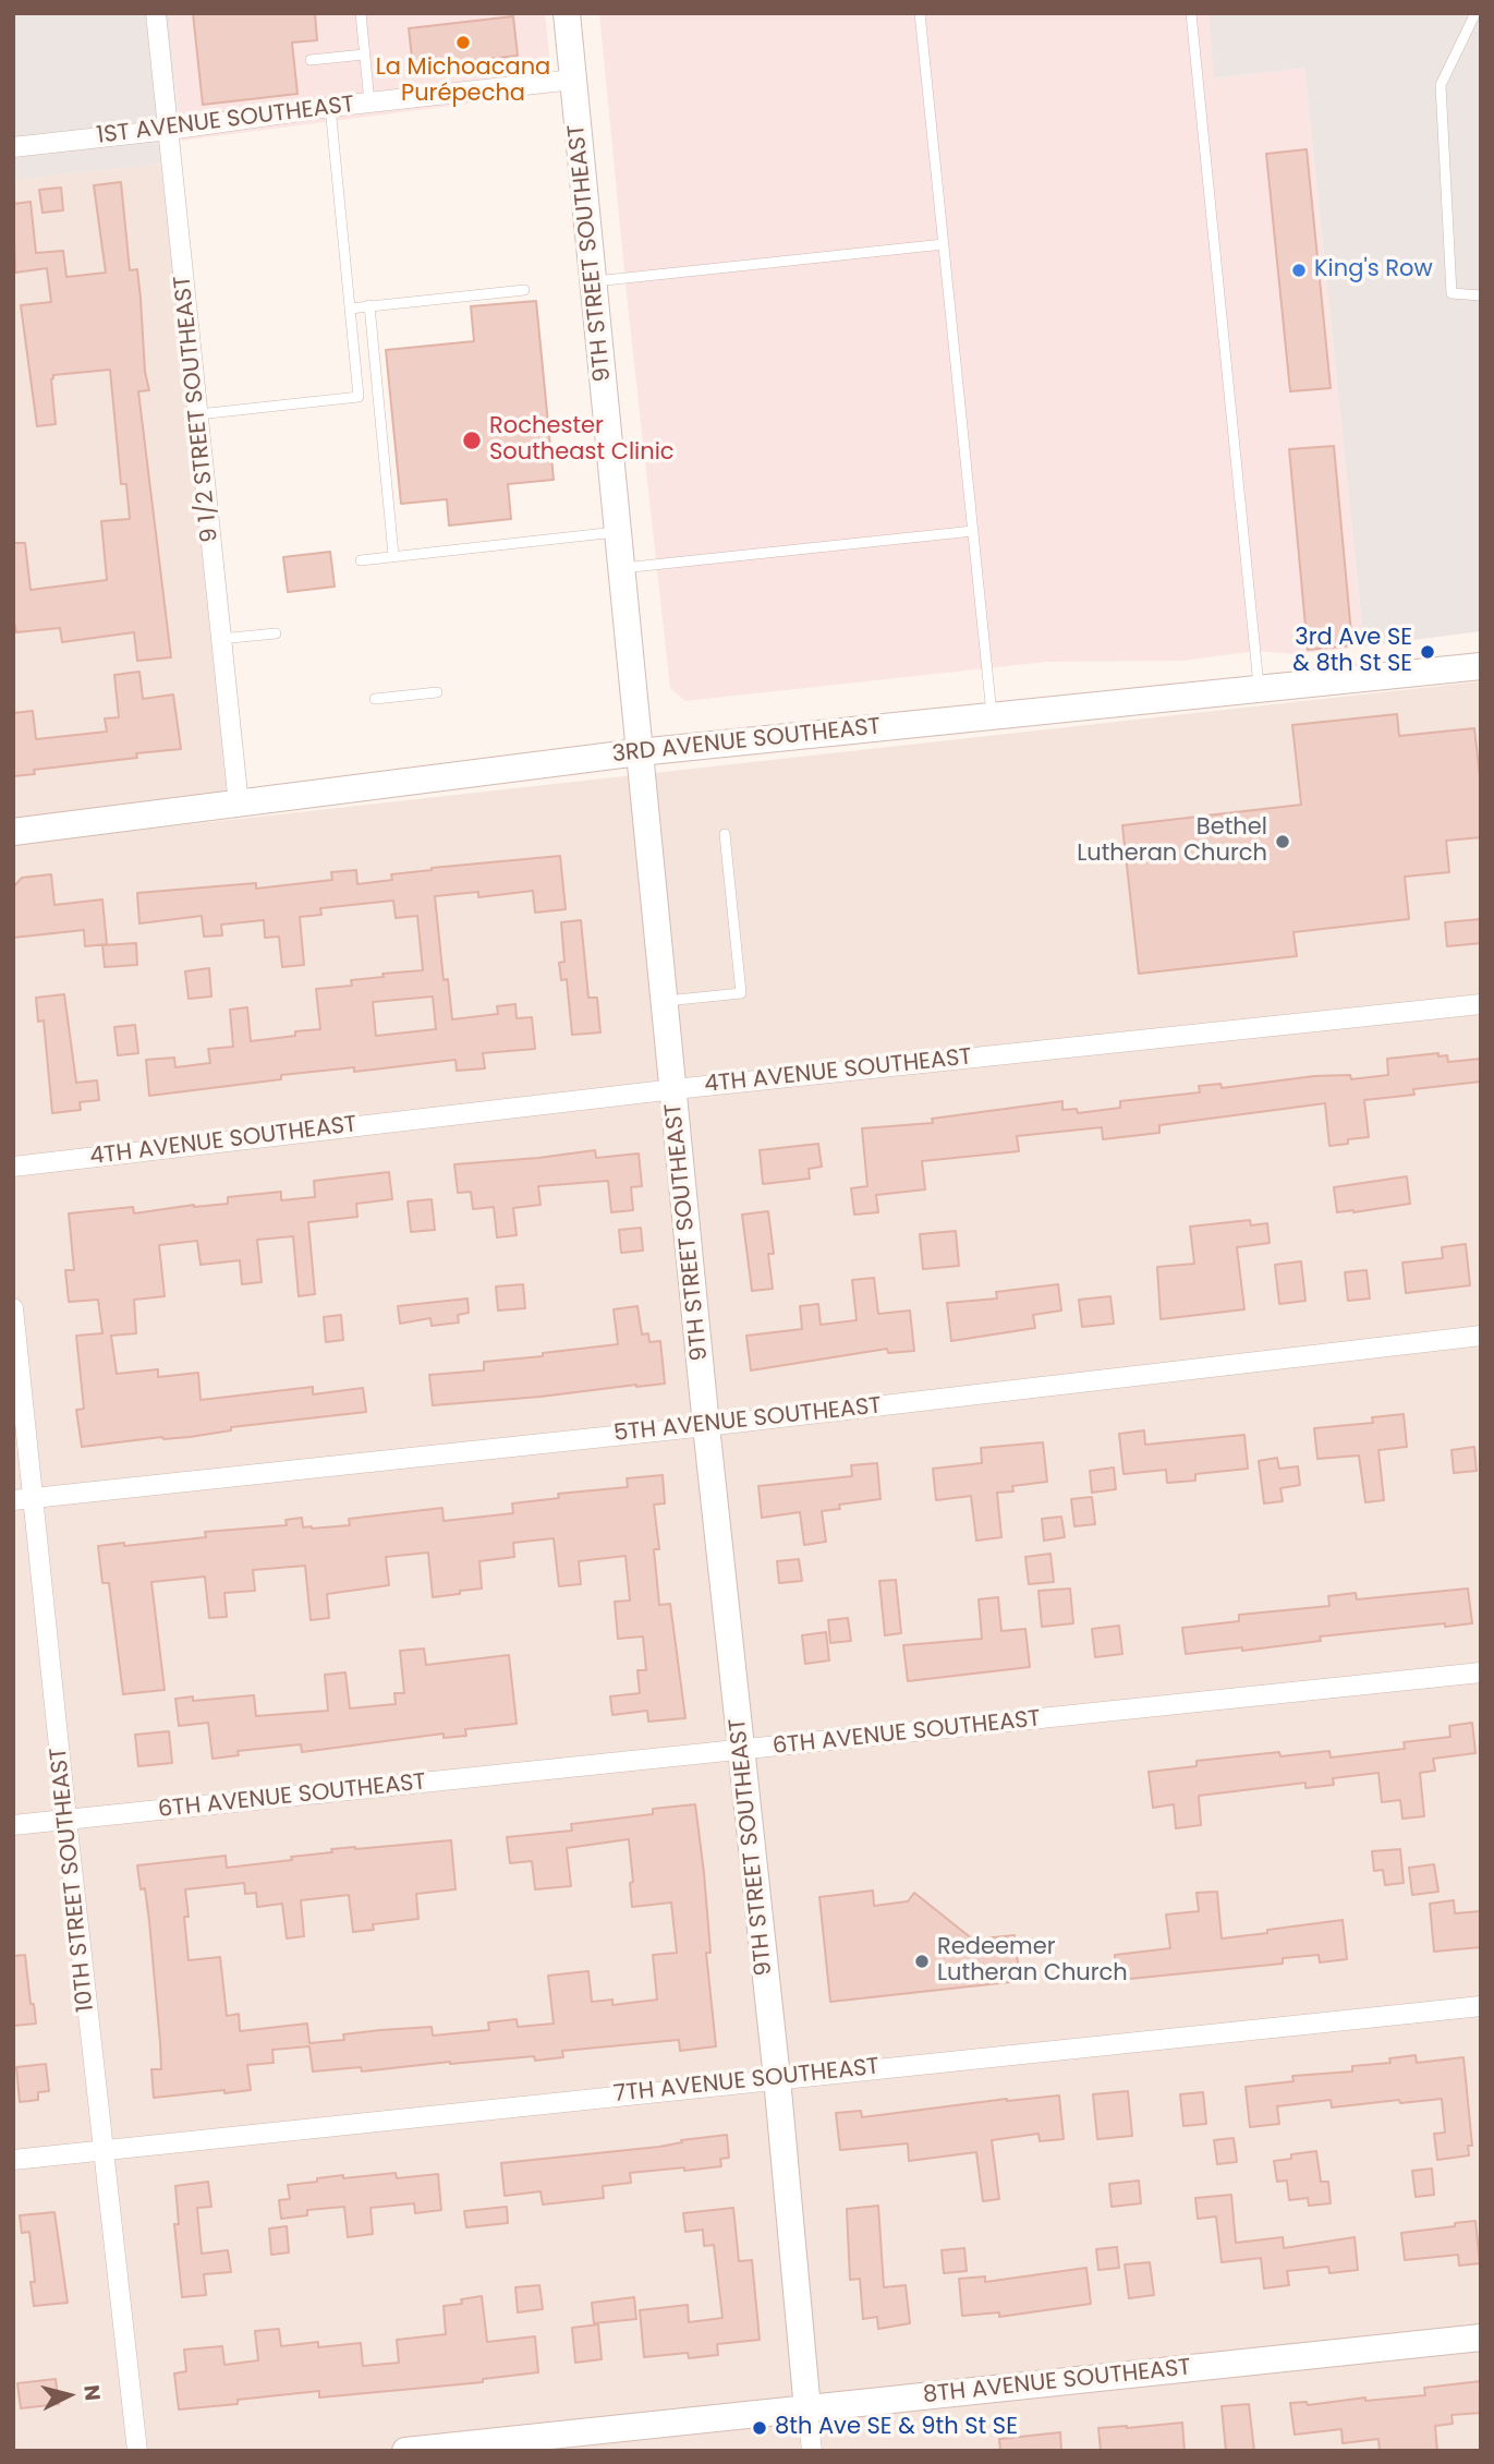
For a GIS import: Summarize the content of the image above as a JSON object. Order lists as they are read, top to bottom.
{
  "streets": {
    "street": [
      "1ST AVENUE SOUTHEAST",
      "9TH STREET SOUTHEAST",
      "9 1/2 STREET SOUTHEAST",
      "3RD AVENUE SOUTHEAST",
      "4TH AVENUE SOUTHEAST",
      "5TH AVENUE SOUTHEAST",
      "6TH AVENUE SOUTHEAST",
      "10TH STREET SOUTHEAST",
      "7TH AVENUE SOUTHEAST",
      "8TH AVENUE SOUTHEAST"
    ]
  },
  "crossings": [
    ["1ST AVENUE SOUTHEAST", "9TH STREET SOUTHEAST"],
    ["1ST AVENUE SOUTHEAST", "9 1/2 STREET SOUTHEAST"],
    ["9TH STREET SOUTHEAST", "3RD AVENUE SOUTHEAST"],
    ["9TH STREET SOUTHEAST", "4TH AVENUE SOUTHEAST"],
    ["9TH STREET SOUTHEAST", "5TH AVENUE SOUTHEAST"],
    ["9TH STREET SOUTHEAST", "6TH AVENUE SOUTHEAST"],
    ["9TH STREET SOUTHEAST", "7TH AVENUE SOUTHEAST"],
    ["9TH STREET SOUTHEAST", "8TH AVENUE SOUTHEAST"],
    ["9 1/2 STREET SOUTHEAST", "3RD AVENUE SOUTHEAST"],
    ["5TH AVENUE SOUTHEAST", "10TH STREET SOUTHEAST"],
    ["6TH AVENUE SOUTHEAST", "10TH STREET SOUTHEAST"],
    ["10TH STREET SOUTHEAST", "7TH AVENUE SOUTHEAST"]
  ],
  "places": [
    "La Michoacana Purépecha",
    "King's Row",
    "Rochester Southeast Clinic",
    "3rd Ave SE & 8th St SE",
    "Bethel Lutheran Church",
    "Redeemer Lutheran Church",
    "8th Ave SE & 9th St SE"
  ],
  "north": "right"
}
